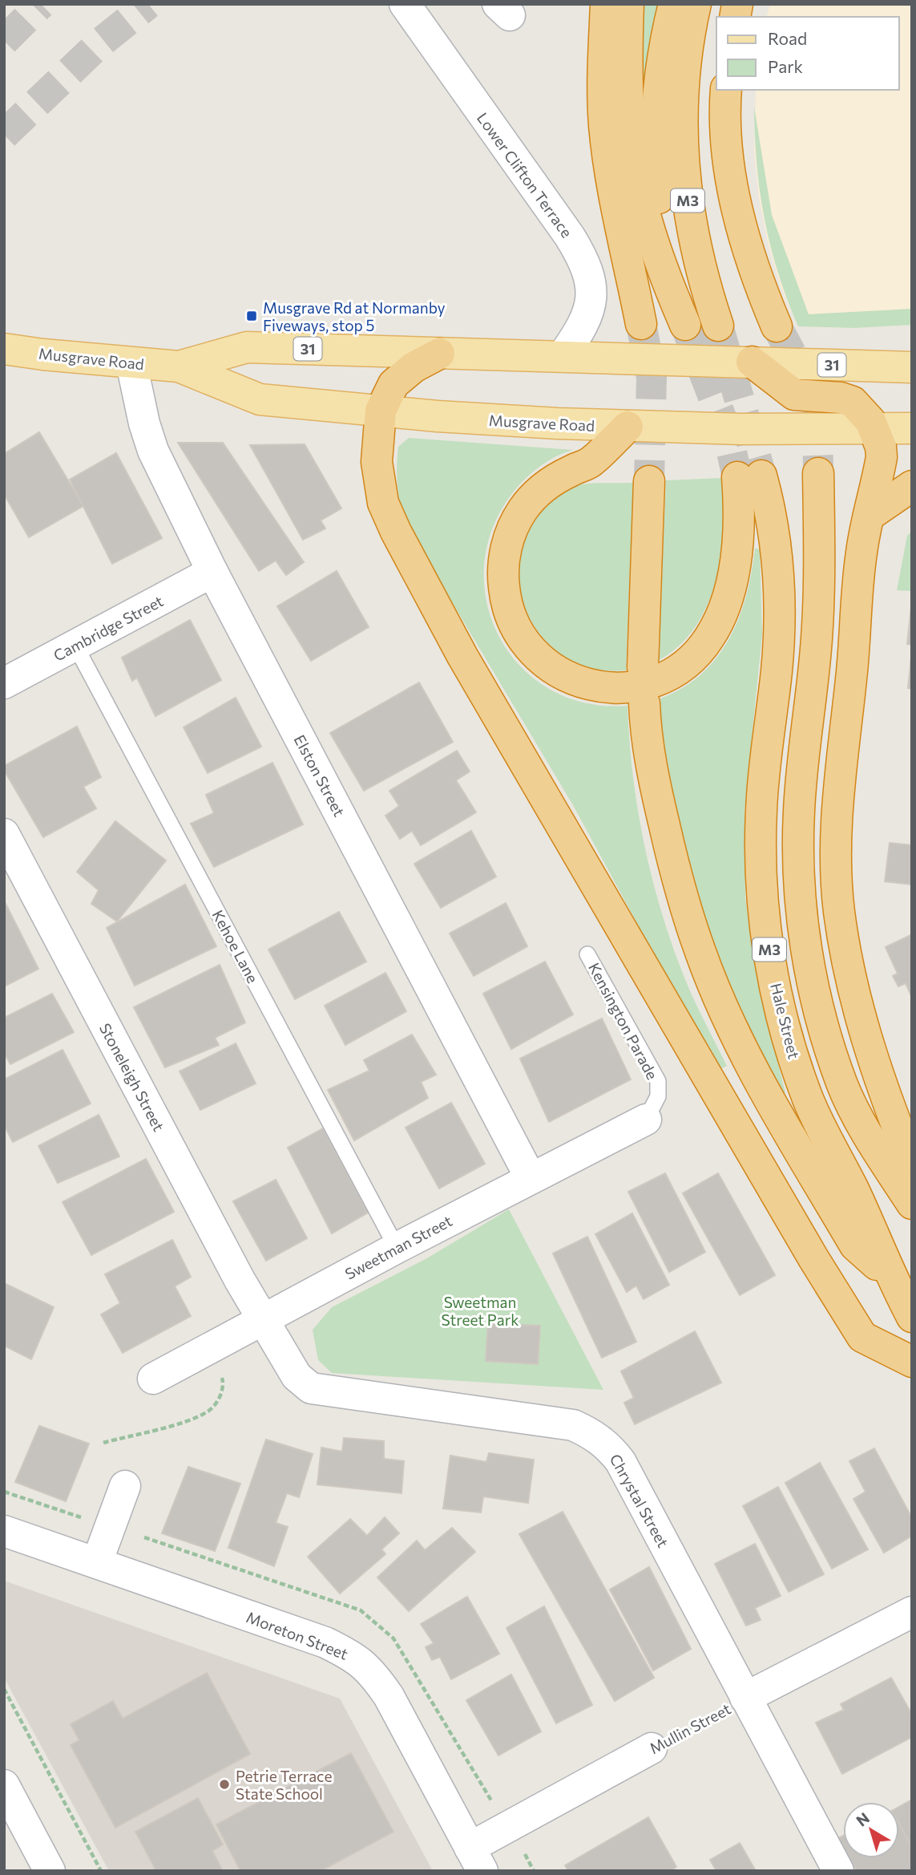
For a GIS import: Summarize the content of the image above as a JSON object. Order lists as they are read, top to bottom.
{
  "streets": {
    "highway": ["M3", "Hale Street"],
    "main road": ["31", "Musgrave Road"],
    "street": [
      "Lower Clifton Terrace",
      "Cambridge Street",
      "Elston Street",
      "Stoneleigh Street",
      "Sweetman Street",
      "Chrystal Street",
      "Moreton Street",
      "Mullin Street"
    ],
    "lane": ["Kehoe Lane", "Kensington Parade"]
  },
  "crossings": [
    ["Lower Clifton Terrace", "Musgrave Road"],
    ["Musgrave Road", "Elston Street"],
    ["Musgrave Road", "Hale Street"],
    ["Cambridge Street", "Elston Street"],
    ["Cambridge Street", "Kehoe Lane"],
    ["Elston Street", "Sweetman Street"],
    ["Kehoe Lane", "Sweetman Street"],
    ["Kensington Parade", "Sweetman Street"],
    ["Stoneleigh Street", "Sweetman Street"],
    ["Stoneleigh Street", "Chrystal Street"],
    ["Sweetman Street", "Chrystal Street"],
    ["Chrystal Street", "Mullin Street"],
    ["Moreton Street", "Mullin Street"]
  ],
  "parks": ["Sweetman Street Park"],
  "places": {
    "transit": ["Musgrave Rd at Normanby Fiveways, stop 5"],
    "other": ["Petrie Terrace State School"]
  },
  "legend": ["Road", "Park"],
  "north": "top left"
}
